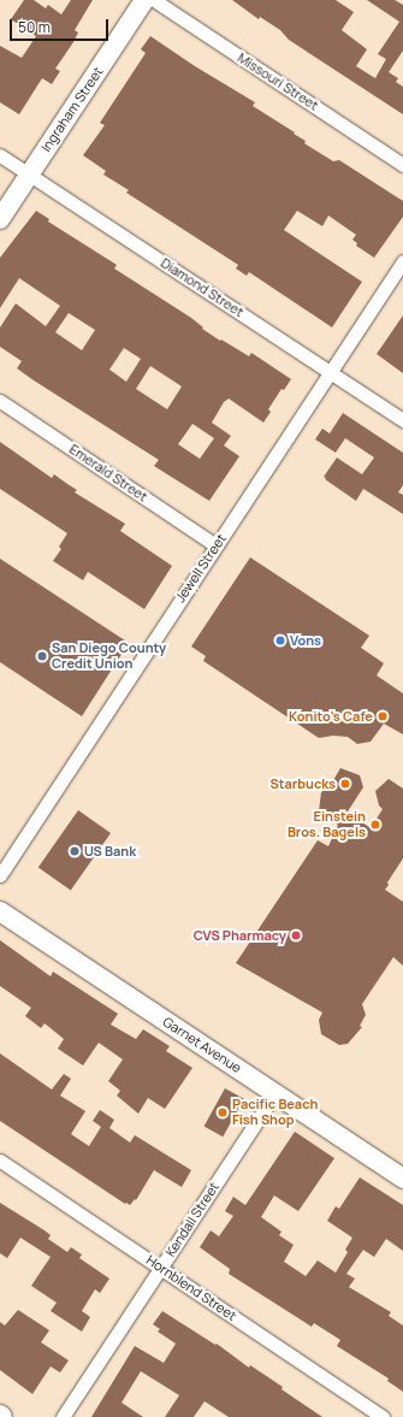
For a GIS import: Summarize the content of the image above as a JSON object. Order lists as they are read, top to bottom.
{
  "streets": {
    "main road": ["Ingraham Street", "Garnet Avenue"],
    "street": [
      "Missouri Street",
      "Diamond Street",
      "Emerald Street",
      "Jewell Street",
      "Kendall Street",
      "Hornblend Street"
    ]
  },
  "crossings": [
    ["Ingraham Street", "Diamond Street"],
    ["Diamond Street", "Jewell Street"],
    ["Emerald Street", "Jewell Street"],
    ["Garnet Avenue", "Kendall Street"],
    ["Kendall Street", "Hornblend Street"]
  ],
  "places": [
    "Vons",
    "San Diego County Credit Union",
    "Konito's Cafe",
    "Starbucks",
    "Einstein Bros. Bagels",
    "US Bank",
    "CVS Pharmacy",
    "Pacific Beach Fish Shop"
  ],
  "scale_bar": "50 m"
}
